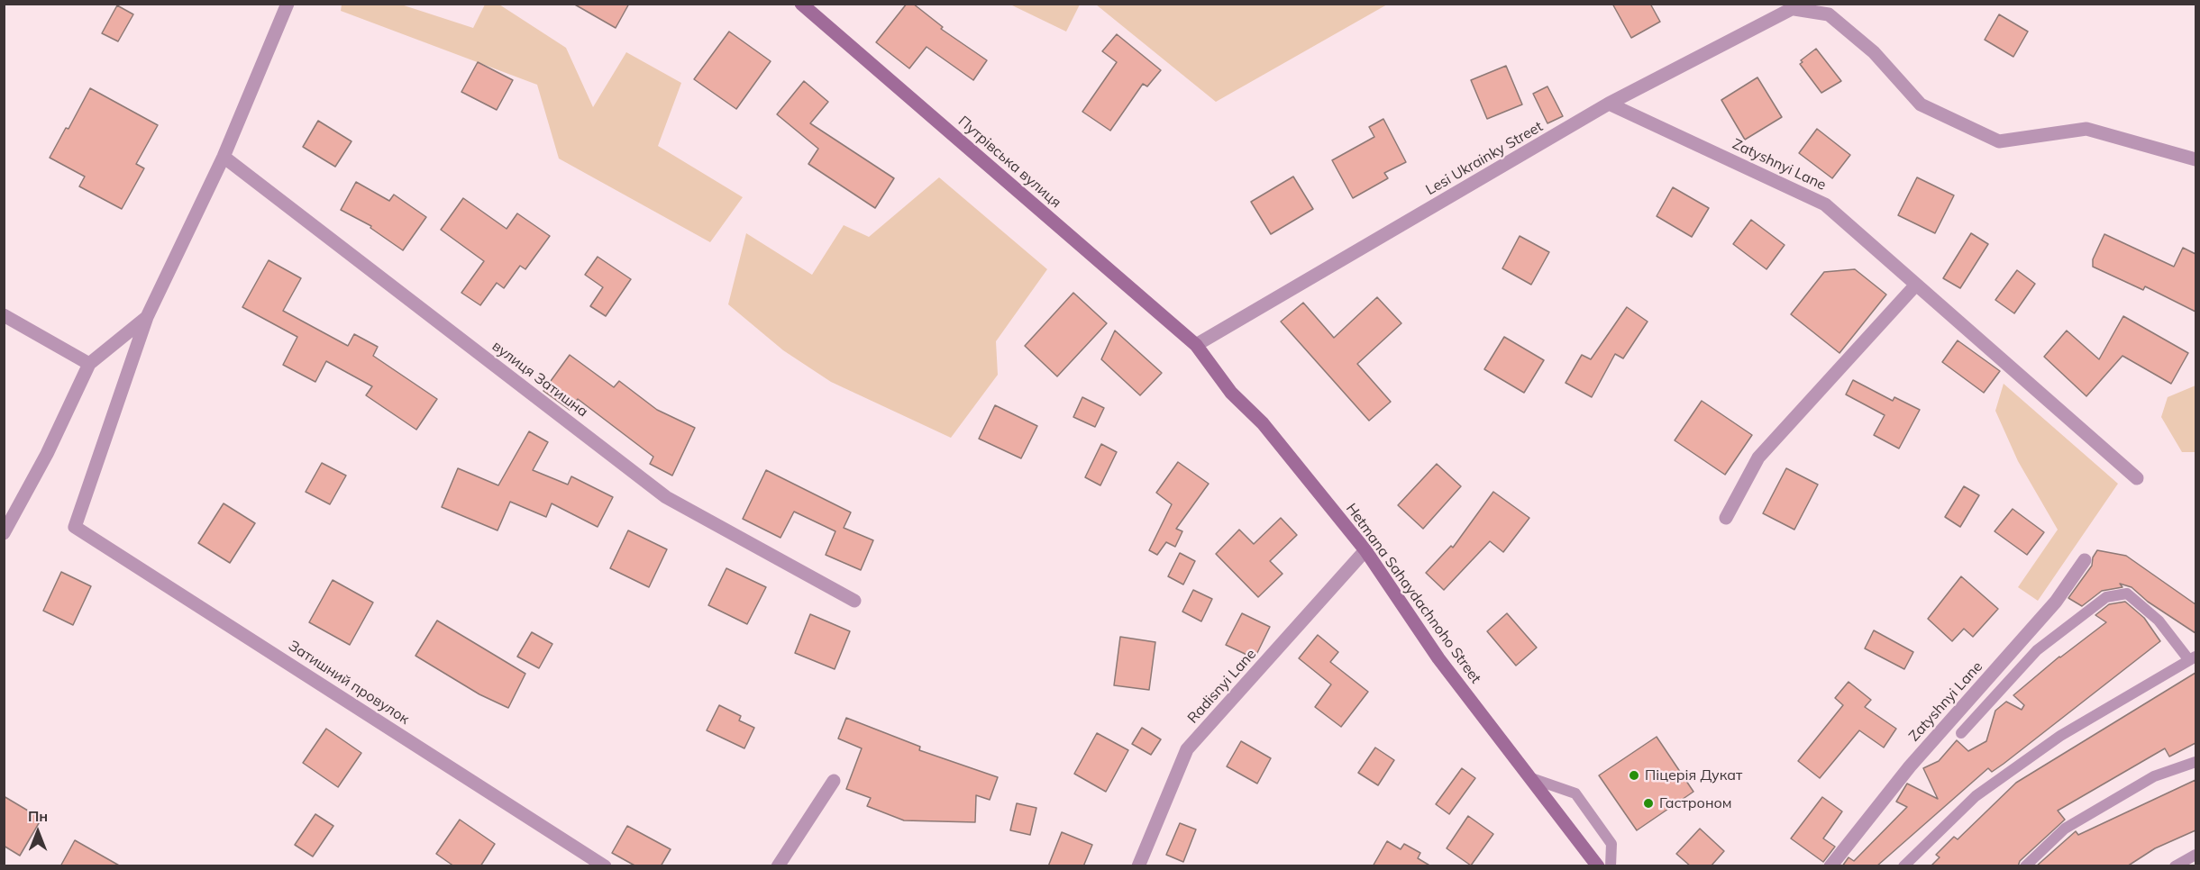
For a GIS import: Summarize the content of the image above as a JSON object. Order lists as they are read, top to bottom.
{
  "streets": {
    "main road": ["Путрівська вулиця", "Hetmana Sahaydachnoho Street"],
    "street": [
      "Lesi Ukrainky Street",
      "Zatyshnyi Lane",
      "вулиця Затишна",
      "Затишний провулок",
      "Radisnyi Lane"
    ]
  },
  "crossings": [
    ["Lesi Ukrainky Street", "Путрівська вулиця"],
    ["Lesi Ukrainky Street", "Zatyshnyi Lane"],
    ["Lesi Ukrainky Street", "Hetmana Sahaydachnoho Street"],
    ["Путрівська вулиця", "Hetmana Sahaydachnoho Street"],
    ["Hetmana Sahaydachnoho Street", "Radisnyi Lane"]
  ],
  "places": ["Піцерія Дукат", "Гастроном"],
  "north": "top"
}
